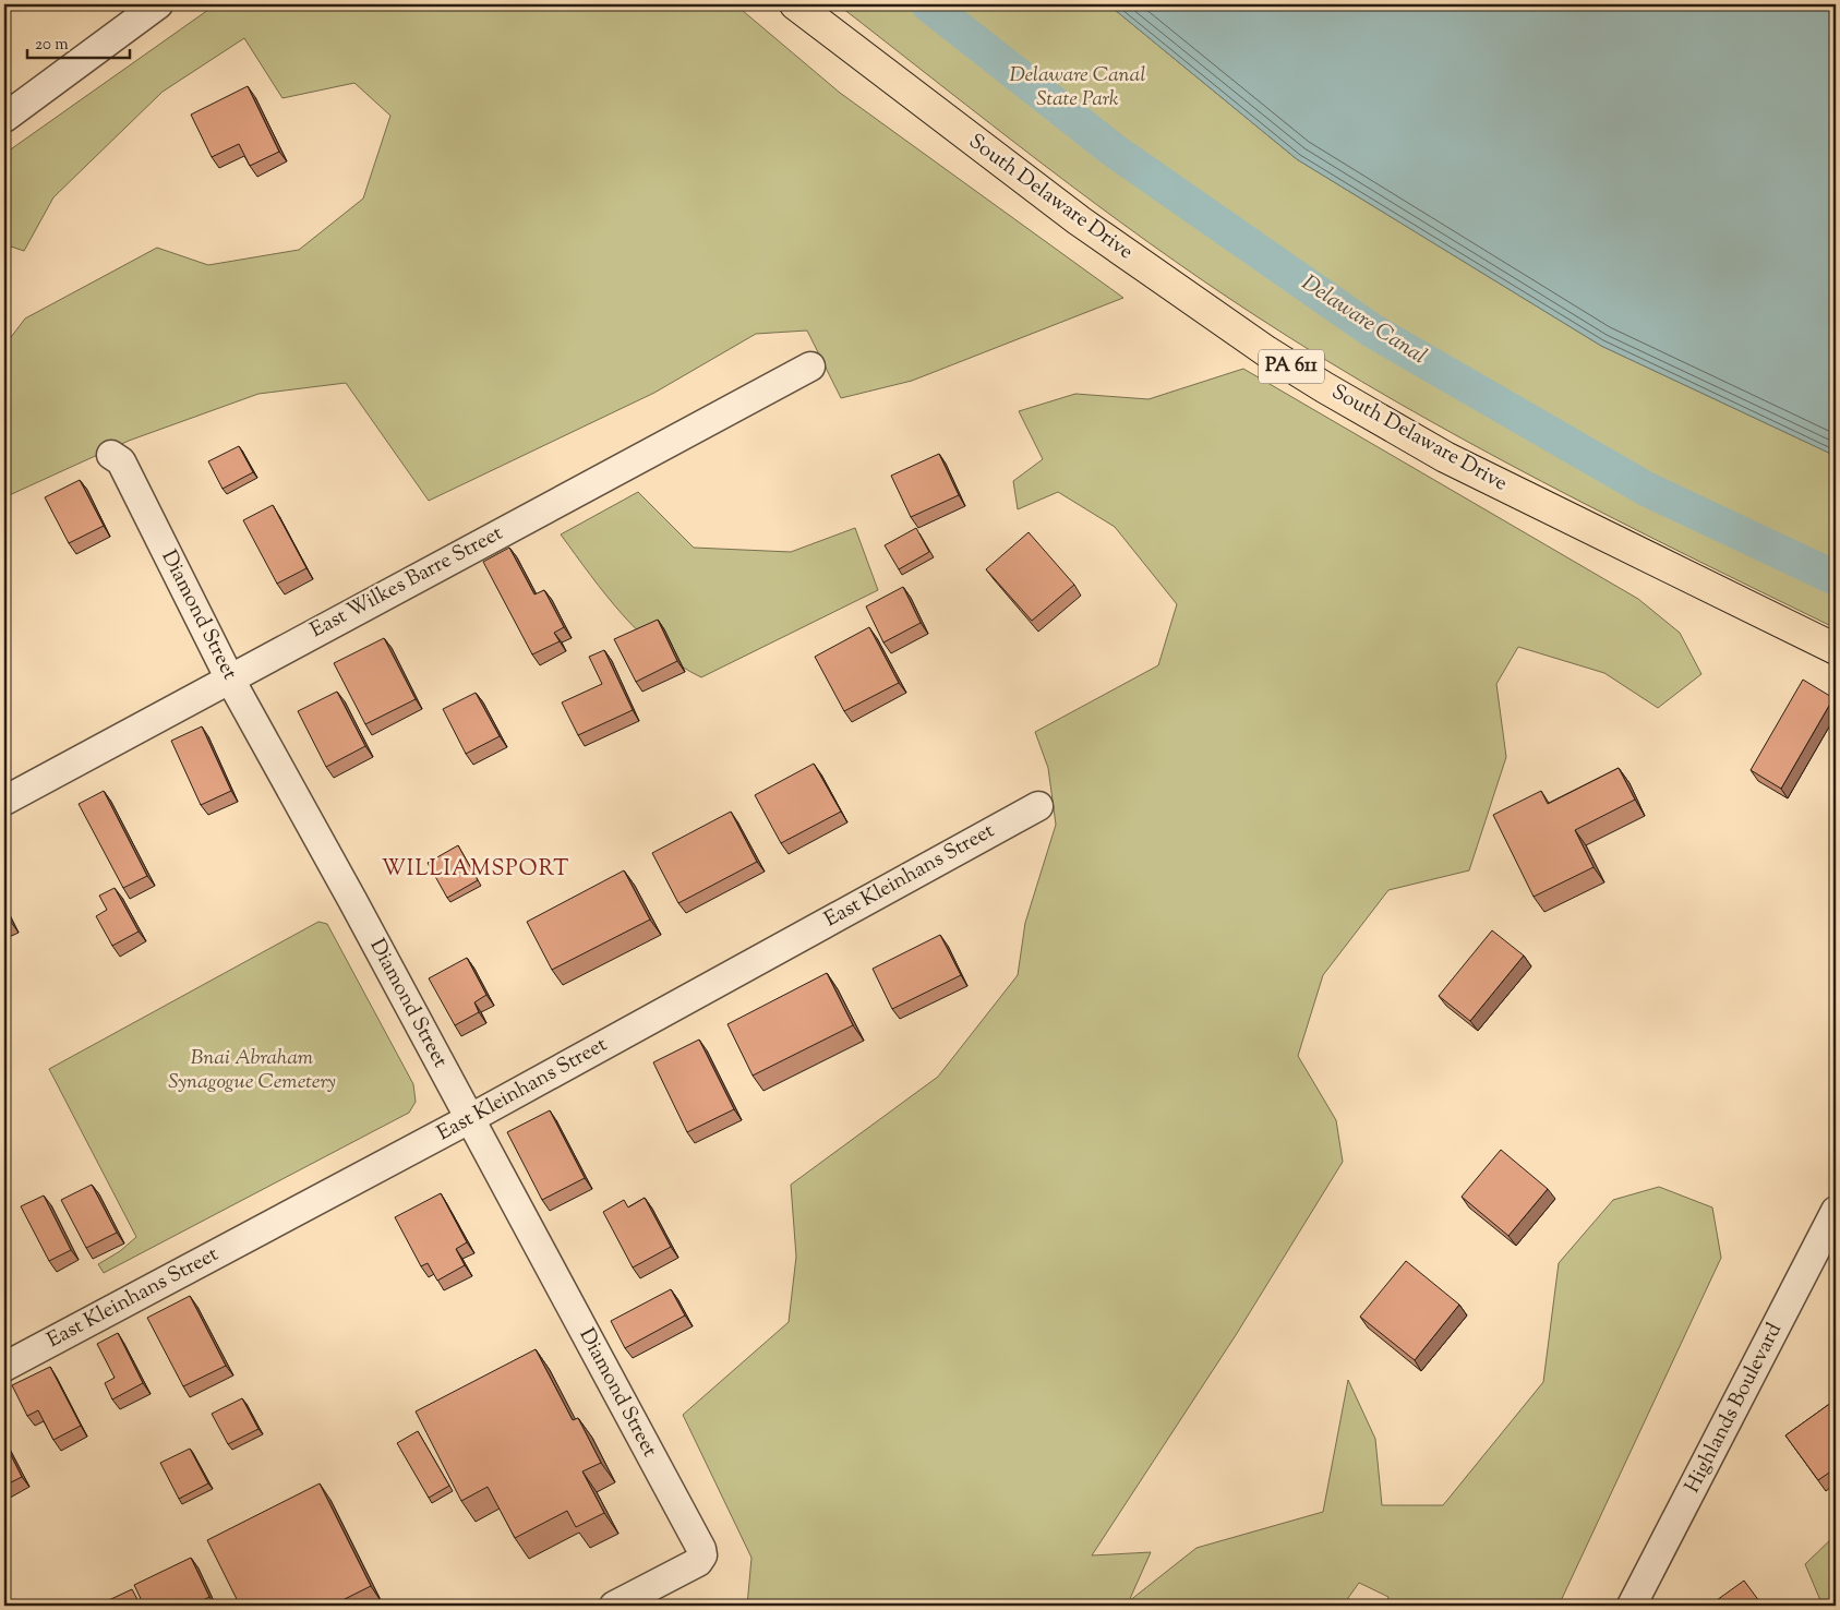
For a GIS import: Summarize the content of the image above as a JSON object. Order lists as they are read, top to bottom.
{
  "streets": {
    "highway": ["South Delaware Drive", "PA 611"],
    "street": [
      "East Wilkes Barre Street",
      "Diamond Street",
      "East Kleinhans Street",
      "Highlands Boulevard"
    ]
  },
  "crossings": [
    ["East Wilkes Barre Street", "Diamond Street"],
    ["Diamond Street", "East Kleinhans Street"]
  ],
  "districts": ["WILLIAMSPORT"],
  "water": ["Delaware Canal"],
  "parks": ["Delaware Canal State Park", "Bnai Abraham Synagogue Cemetery"],
  "scale_bar": "20 m"
}
